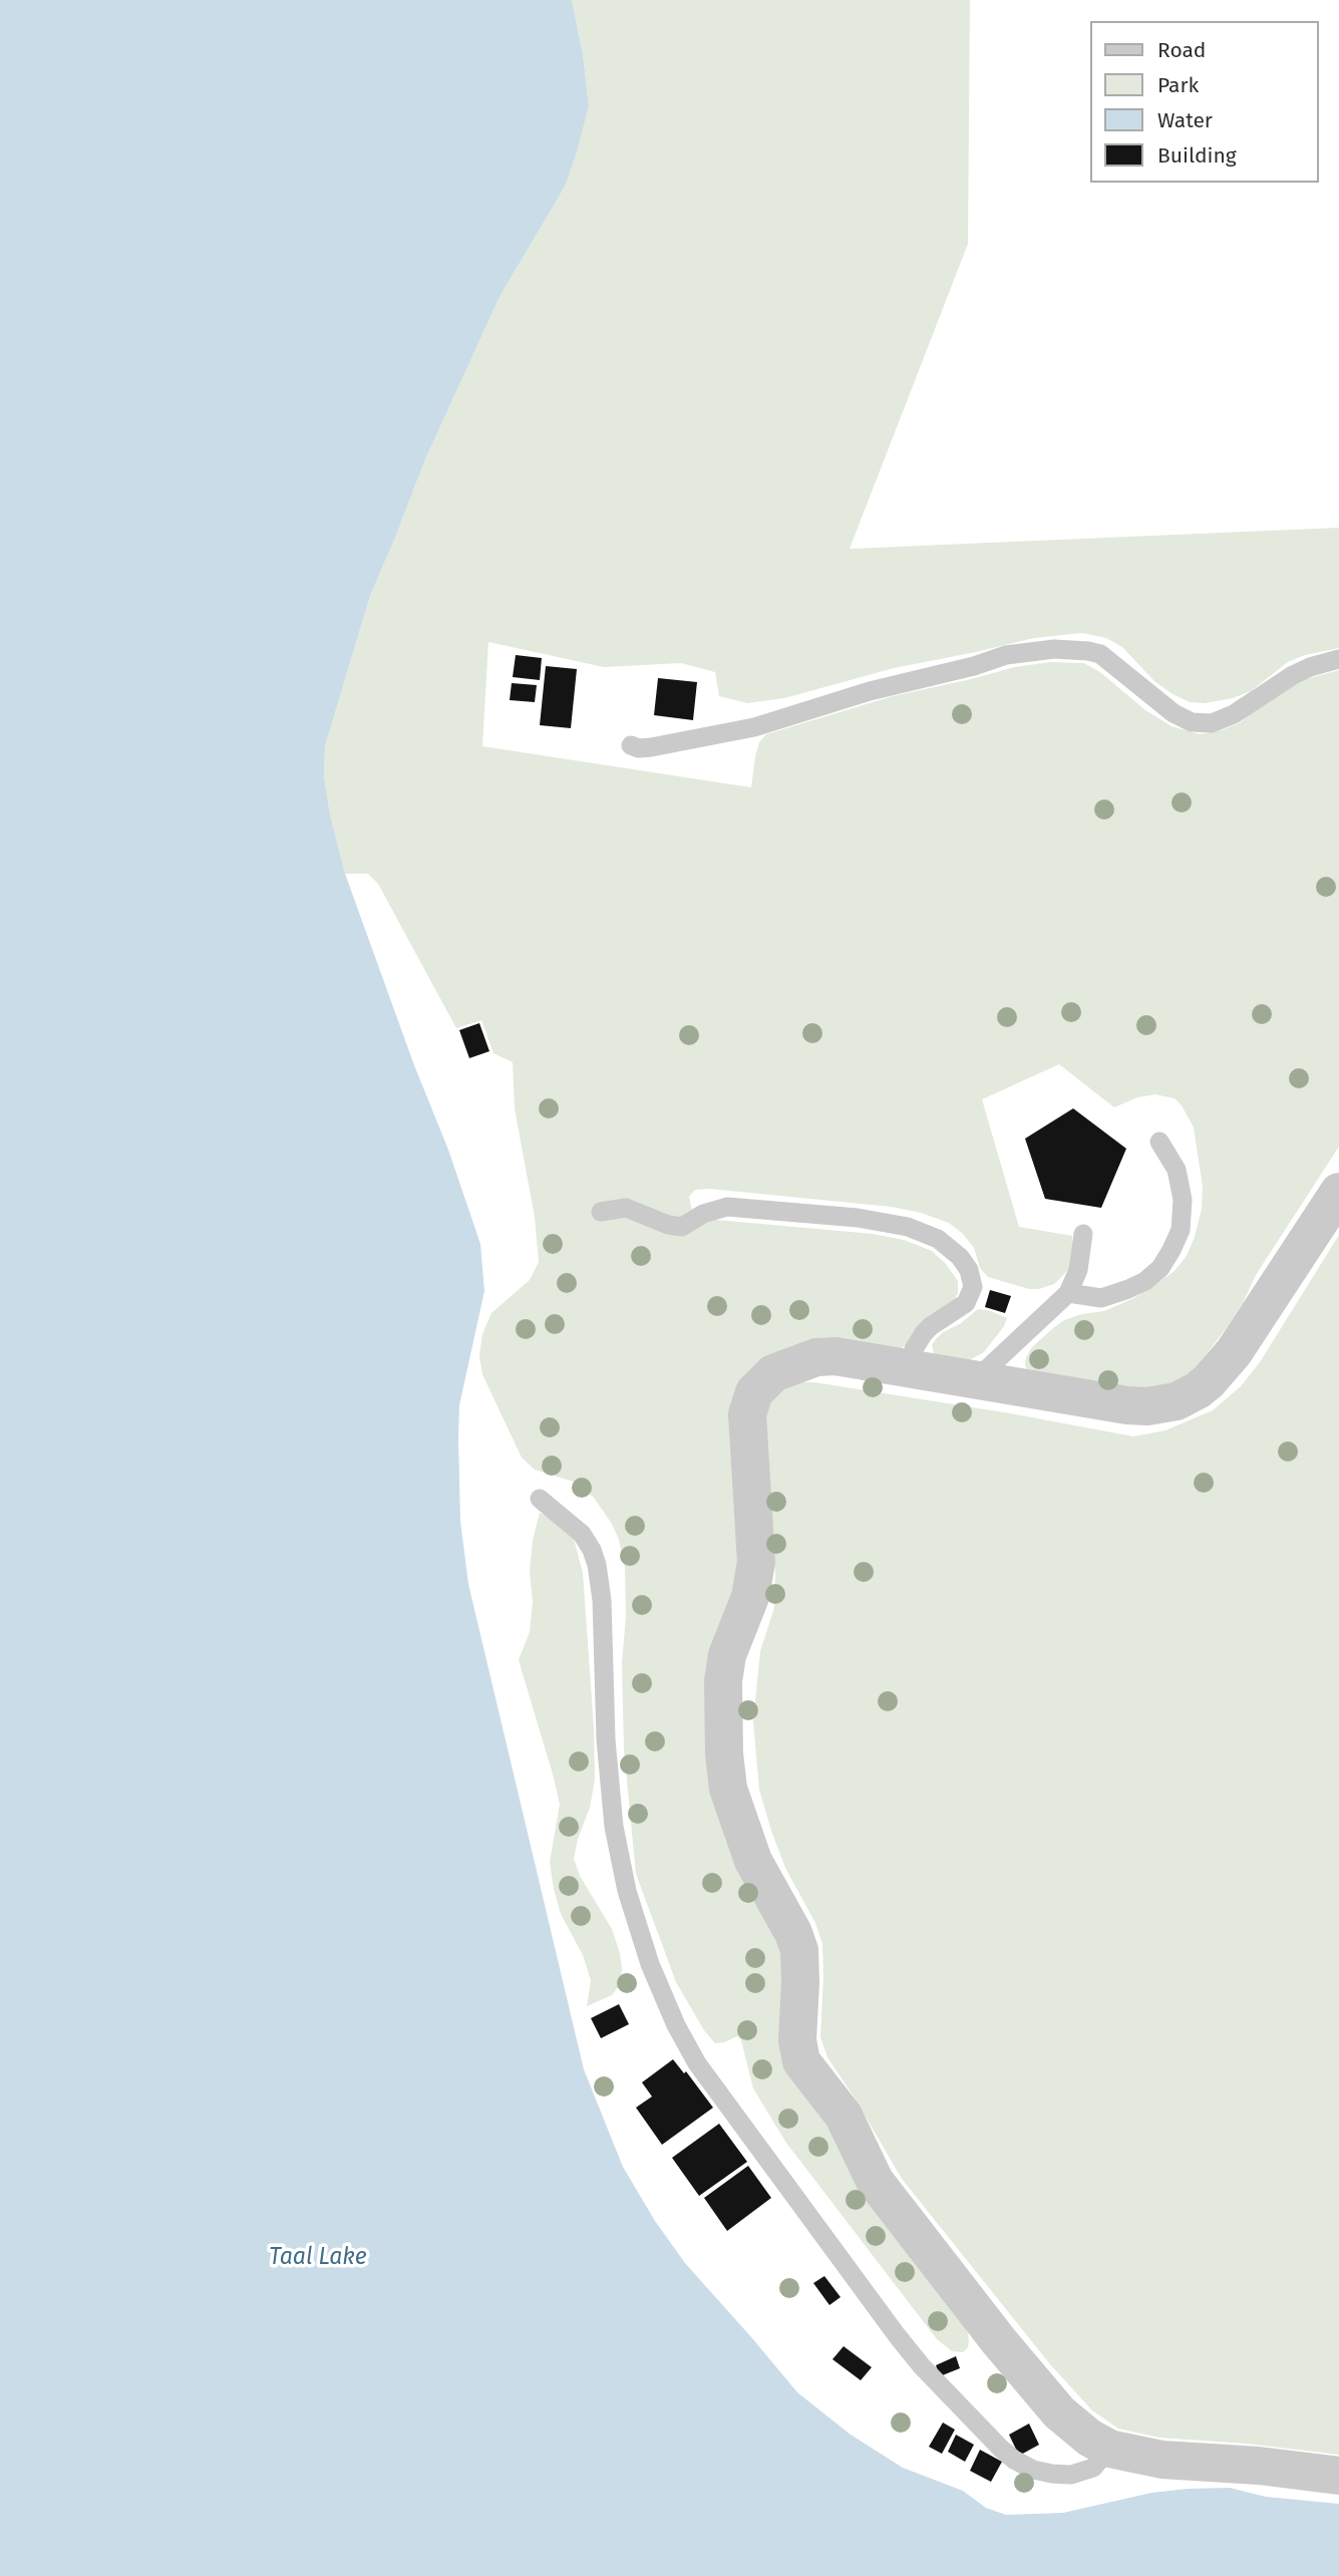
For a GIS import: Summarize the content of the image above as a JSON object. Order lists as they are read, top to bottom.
{
  "water": ["Taal Lake"],
  "legend": [
    "Road",
    "Park",
    "Water",
    "Building"
  ]
}
